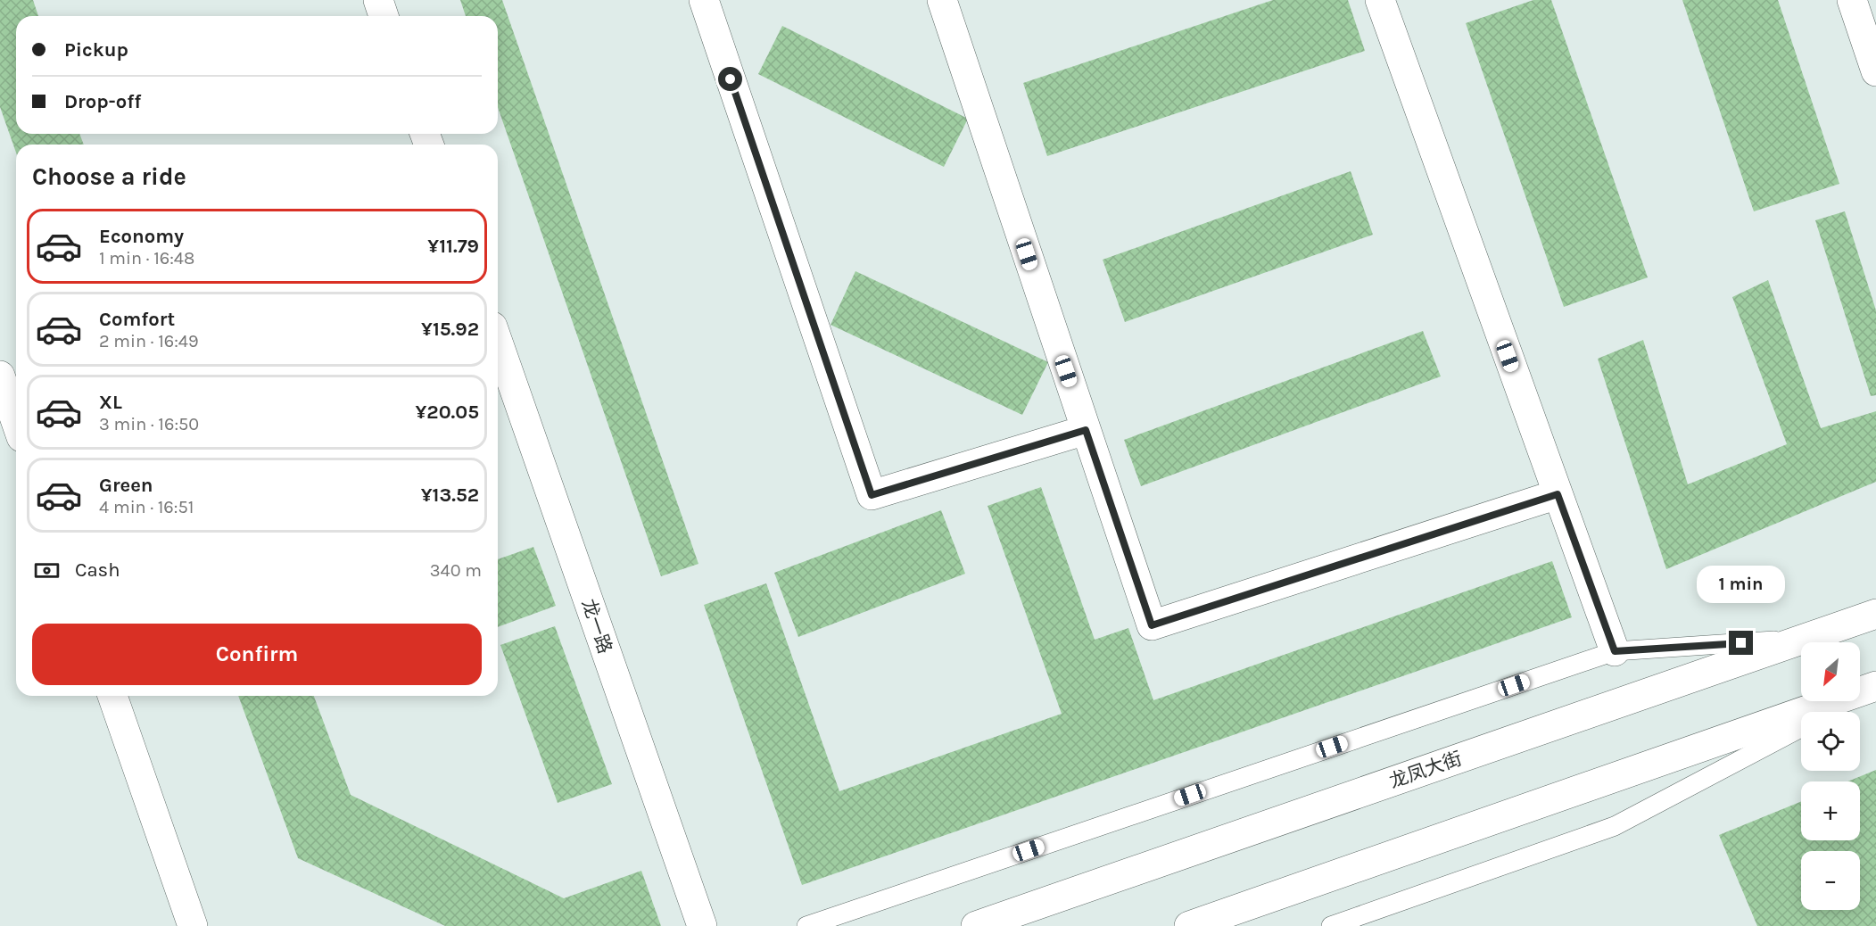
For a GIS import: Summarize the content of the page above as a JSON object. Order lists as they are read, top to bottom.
{
  "streets": {
    "street": ["龙一路", "龙凤大街"]
  },
  "north": "bottom left",
  "page": {
    "banner": ["Pickup", "Drop-off"],
    "heading": "Choose a ride",
    "list": [
      {
        "name": "Economy",
        "note": "1 min · 16:48",
        "value": "¥11.79"
      },
      {
        "name": "Comfort",
        "note": "2 min · 16:49",
        "value": "¥15.92"
      },
      {
        "name": "XL",
        "note": "3 min · 16:50",
        "value": "¥20.05"
      },
      {
        "name": "Green",
        "note": "4 min · 16:51",
        "value": "¥13.52"
      }
    ],
    "pay": ["Cash", "340 m"],
    "bubble": "1 min",
    "buttons": "Confirm",
    "map_buttons": ["+", "−"]
  }
}
